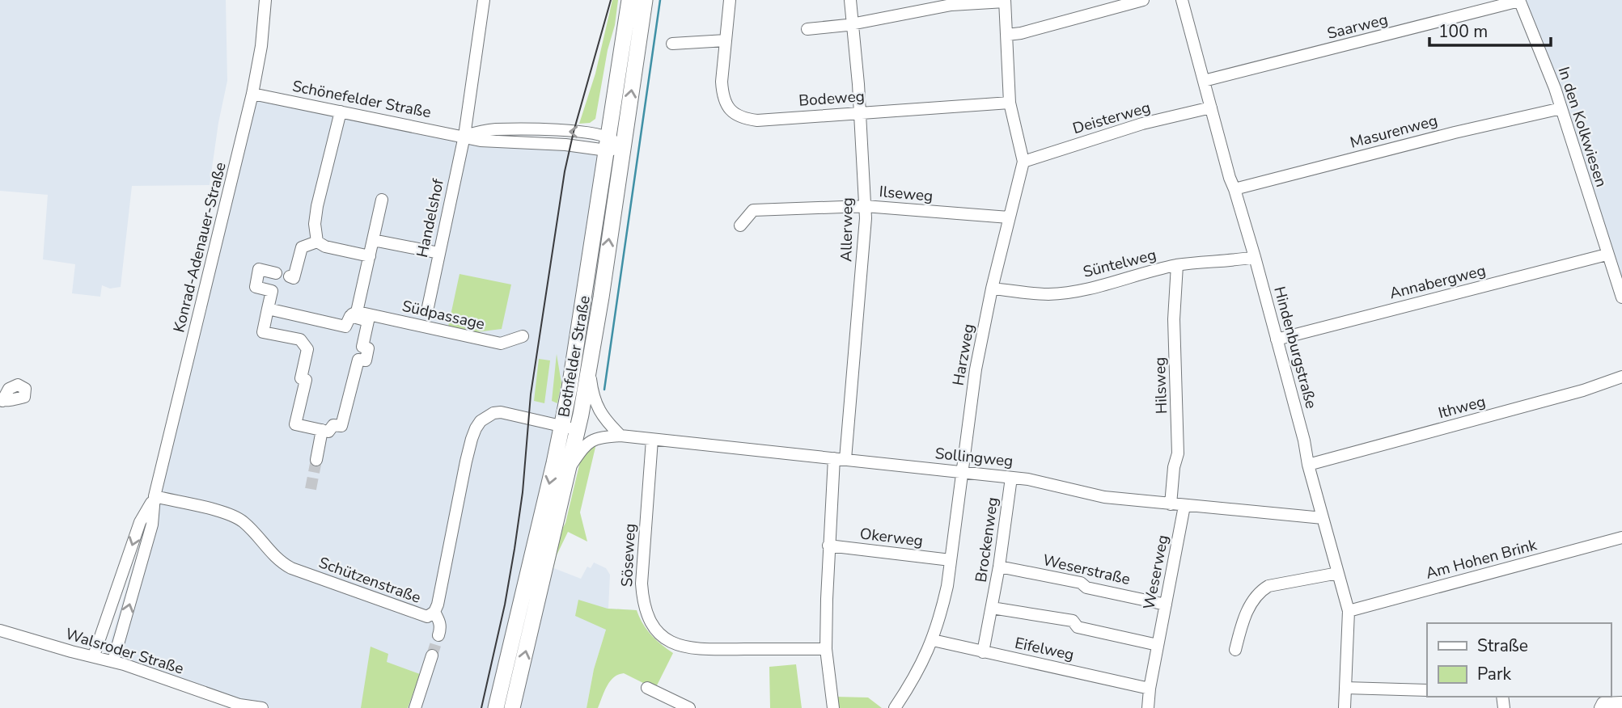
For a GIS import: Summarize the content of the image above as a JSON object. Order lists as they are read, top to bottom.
{
  "streets": {
    "main road": ["Bothfelder Straße"],
    "street": [
      "Saarweg",
      "Bodeweg",
      "Schönefelder Straße",
      "Deisterweg",
      "In den Kolkwiesen",
      "Masurenweg",
      "Ilseweg",
      "Handelshof",
      "Allerweg",
      "Konrad-Adenauer-Straße",
      "Süntelweg",
      "Annabergweg",
      "Südpassage",
      "Hindenburgstraße",
      "Harzweg",
      "Hilsweg",
      "Ithweg",
      "Sollingweg",
      "Okerweg",
      "Brockenweg",
      "Söseweg",
      "Am Hohen Brink",
      "Weserstraße",
      "Weserweg",
      "Schützenstraße",
      "Eifelweg",
      "Walsroder Straße"
    ]
  },
  "crossings": [
    ["Saarweg", "In den Kolkwiesen"],
    ["Saarweg", "Hindenburgstraße"],
    ["Bodeweg", "Allerweg"],
    ["Bodeweg", "Harzweg"],
    ["Schönefelder Straße", "Handelshof"],
    ["Schönefelder Straße", "Konrad-Adenauer-Straße"],
    ["Schönefelder Straße", "Bothfelder Straße"],
    ["Deisterweg", "Hindenburgstraße"],
    ["Deisterweg", "Harzweg"],
    ["In den Kolkwiesen", "Masurenweg"],
    ["In den Kolkwiesen", "Annabergweg"],
    ["Masurenweg", "Hindenburgstraße"],
    ["Ilseweg", "Allerweg"],
    ["Ilseweg", "Harzweg"],
    ["Allerweg", "Sollingweg"],
    ["Allerweg", "Okerweg"],
    ["Allerweg", "Söseweg"],
    ["Konrad-Adenauer-Straße", "Schützenstraße"],
    ["Konrad-Adenauer-Straße", "Walsroder Straße"],
    ["Süntelweg", "Hindenburgstraße"],
    ["Süntelweg", "Harzweg"],
    ["Süntelweg", "Hilsweg"],
    ["Annabergweg", "Hindenburgstraße"],
    ["Hindenburgstraße", "Ithweg"],
    ["Hindenburgstraße", "Sollingweg"],
    ["Hindenburgstraße", "Am Hohen Brink"],
    ["Harzweg", "Sollingweg"],
    ["Harzweg", "Okerweg"],
    ["Harzweg", "Eifelweg"],
    ["Bothfelder Straße", "Sollingweg"],
    ["Bothfelder Straße", "Schützenstraße"],
    ["Hilsweg", "Sollingweg"],
    ["Sollingweg", "Brockenweg"],
    ["Sollingweg", "Söseweg"],
    ["Sollingweg", "Weserweg"],
    ["Brockenweg", "Weserstraße"],
    ["Brockenweg", "Eifelweg"],
    ["Weserstraße", "Weserweg"],
    ["Weserweg", "Eifelweg"]
  ],
  "legend": ["Straße", "Park"],
  "scale_bar": "100 m"
}
